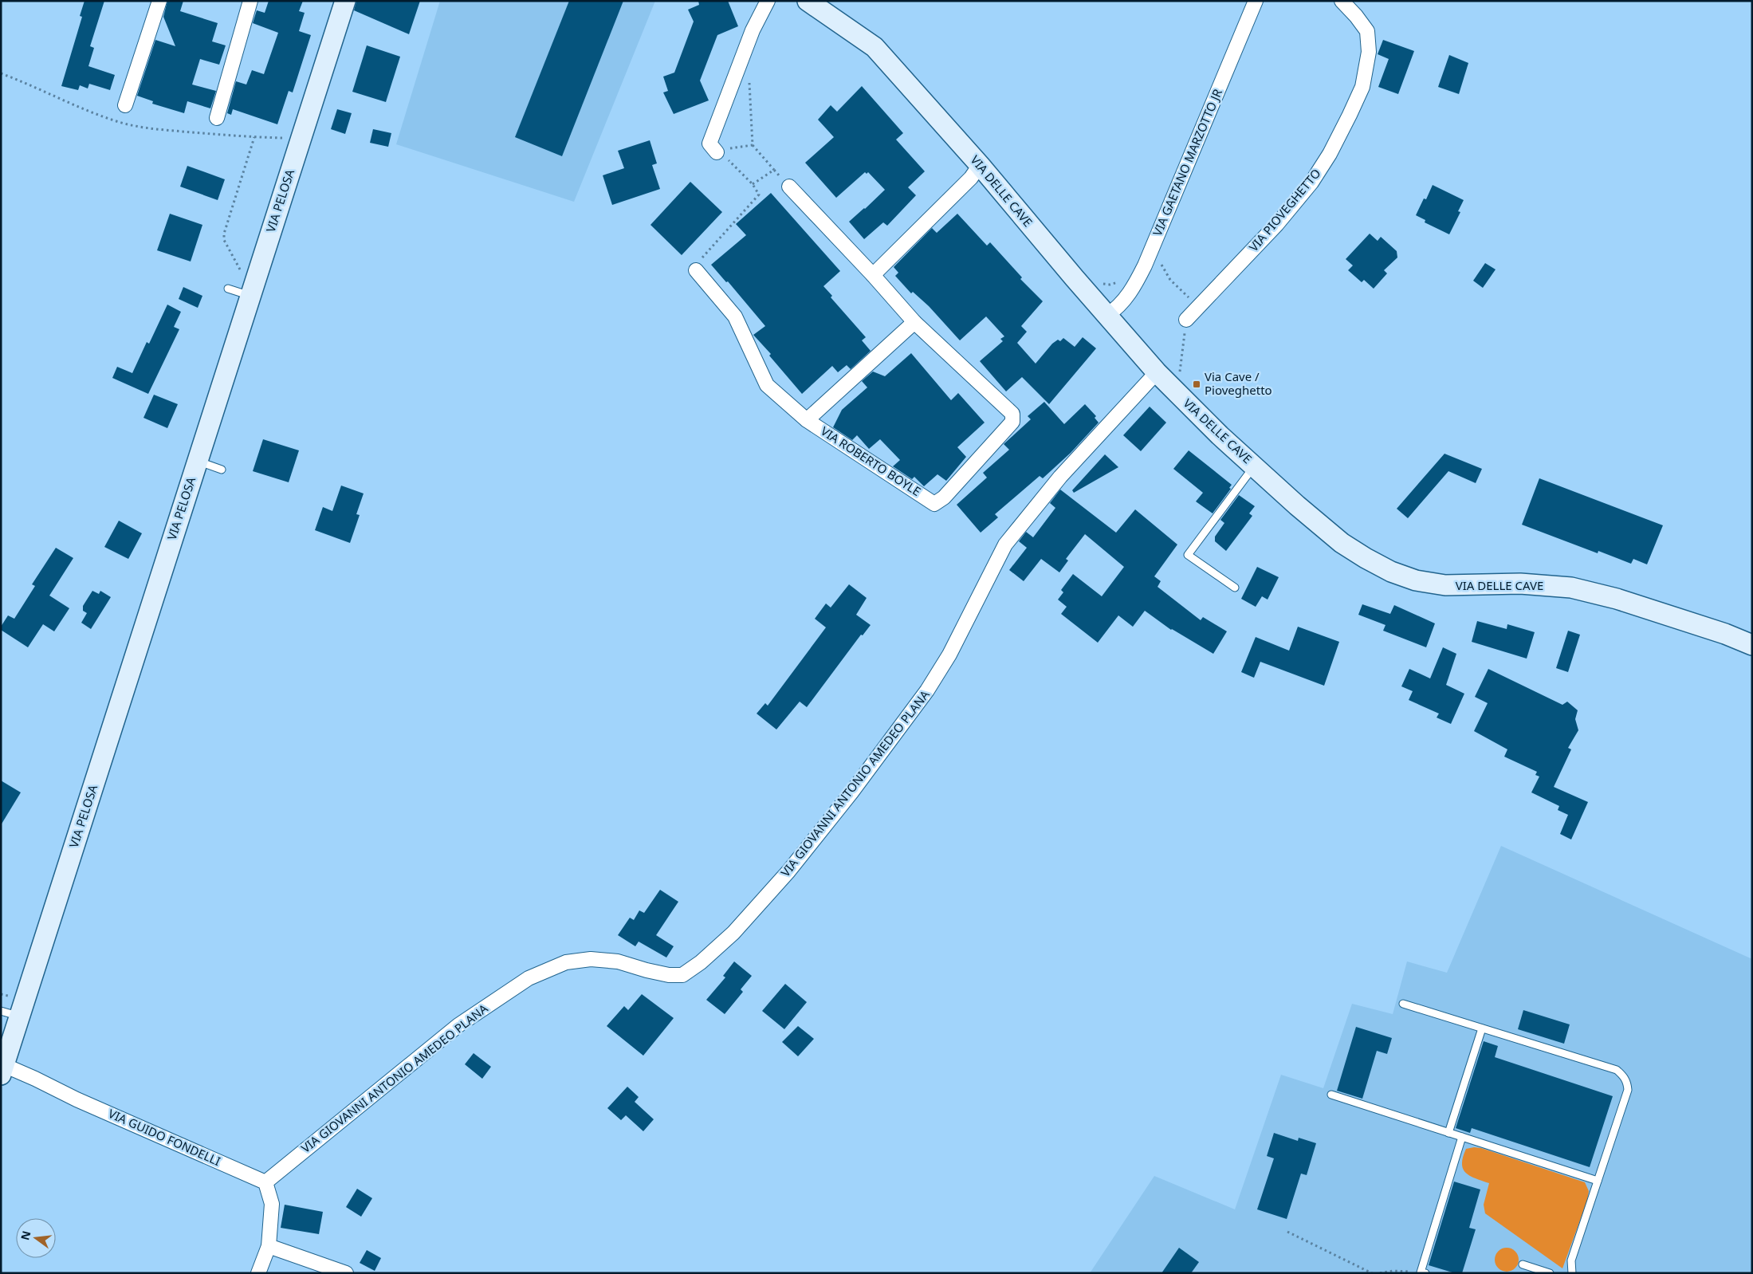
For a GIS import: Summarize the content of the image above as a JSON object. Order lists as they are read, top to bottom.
{
  "streets": {
    "street": [
      "VIA GAETANO MARZOTTO JR",
      "VIA DELLE CAVE",
      "VIA PELOSA",
      "VIA PIOVEGHETTO",
      "VIA ROBERTO BOYLE",
      "VIA GIOVANNI ANTONIO AMEDEO PLANA",
      "VIA GUIDO FONDELLI"
    ]
  },
  "crossings": [
    ["VIA GAETANO MARZOTTO JR", "VIA DELLE CAVE"],
    ["VIA DELLE CAVE", "VIA GIOVANNI ANTONIO AMEDEO PLANA"],
    ["VIA PELOSA", "VIA GUIDO FONDELLI"],
    ["VIA GIOVANNI ANTONIO AMEDEO PLANA", "VIA GUIDO FONDELLI"]
  ],
  "places": {
    "transit": ["Via Cave / Pioveghetto"]
  },
  "north": "left"
}
